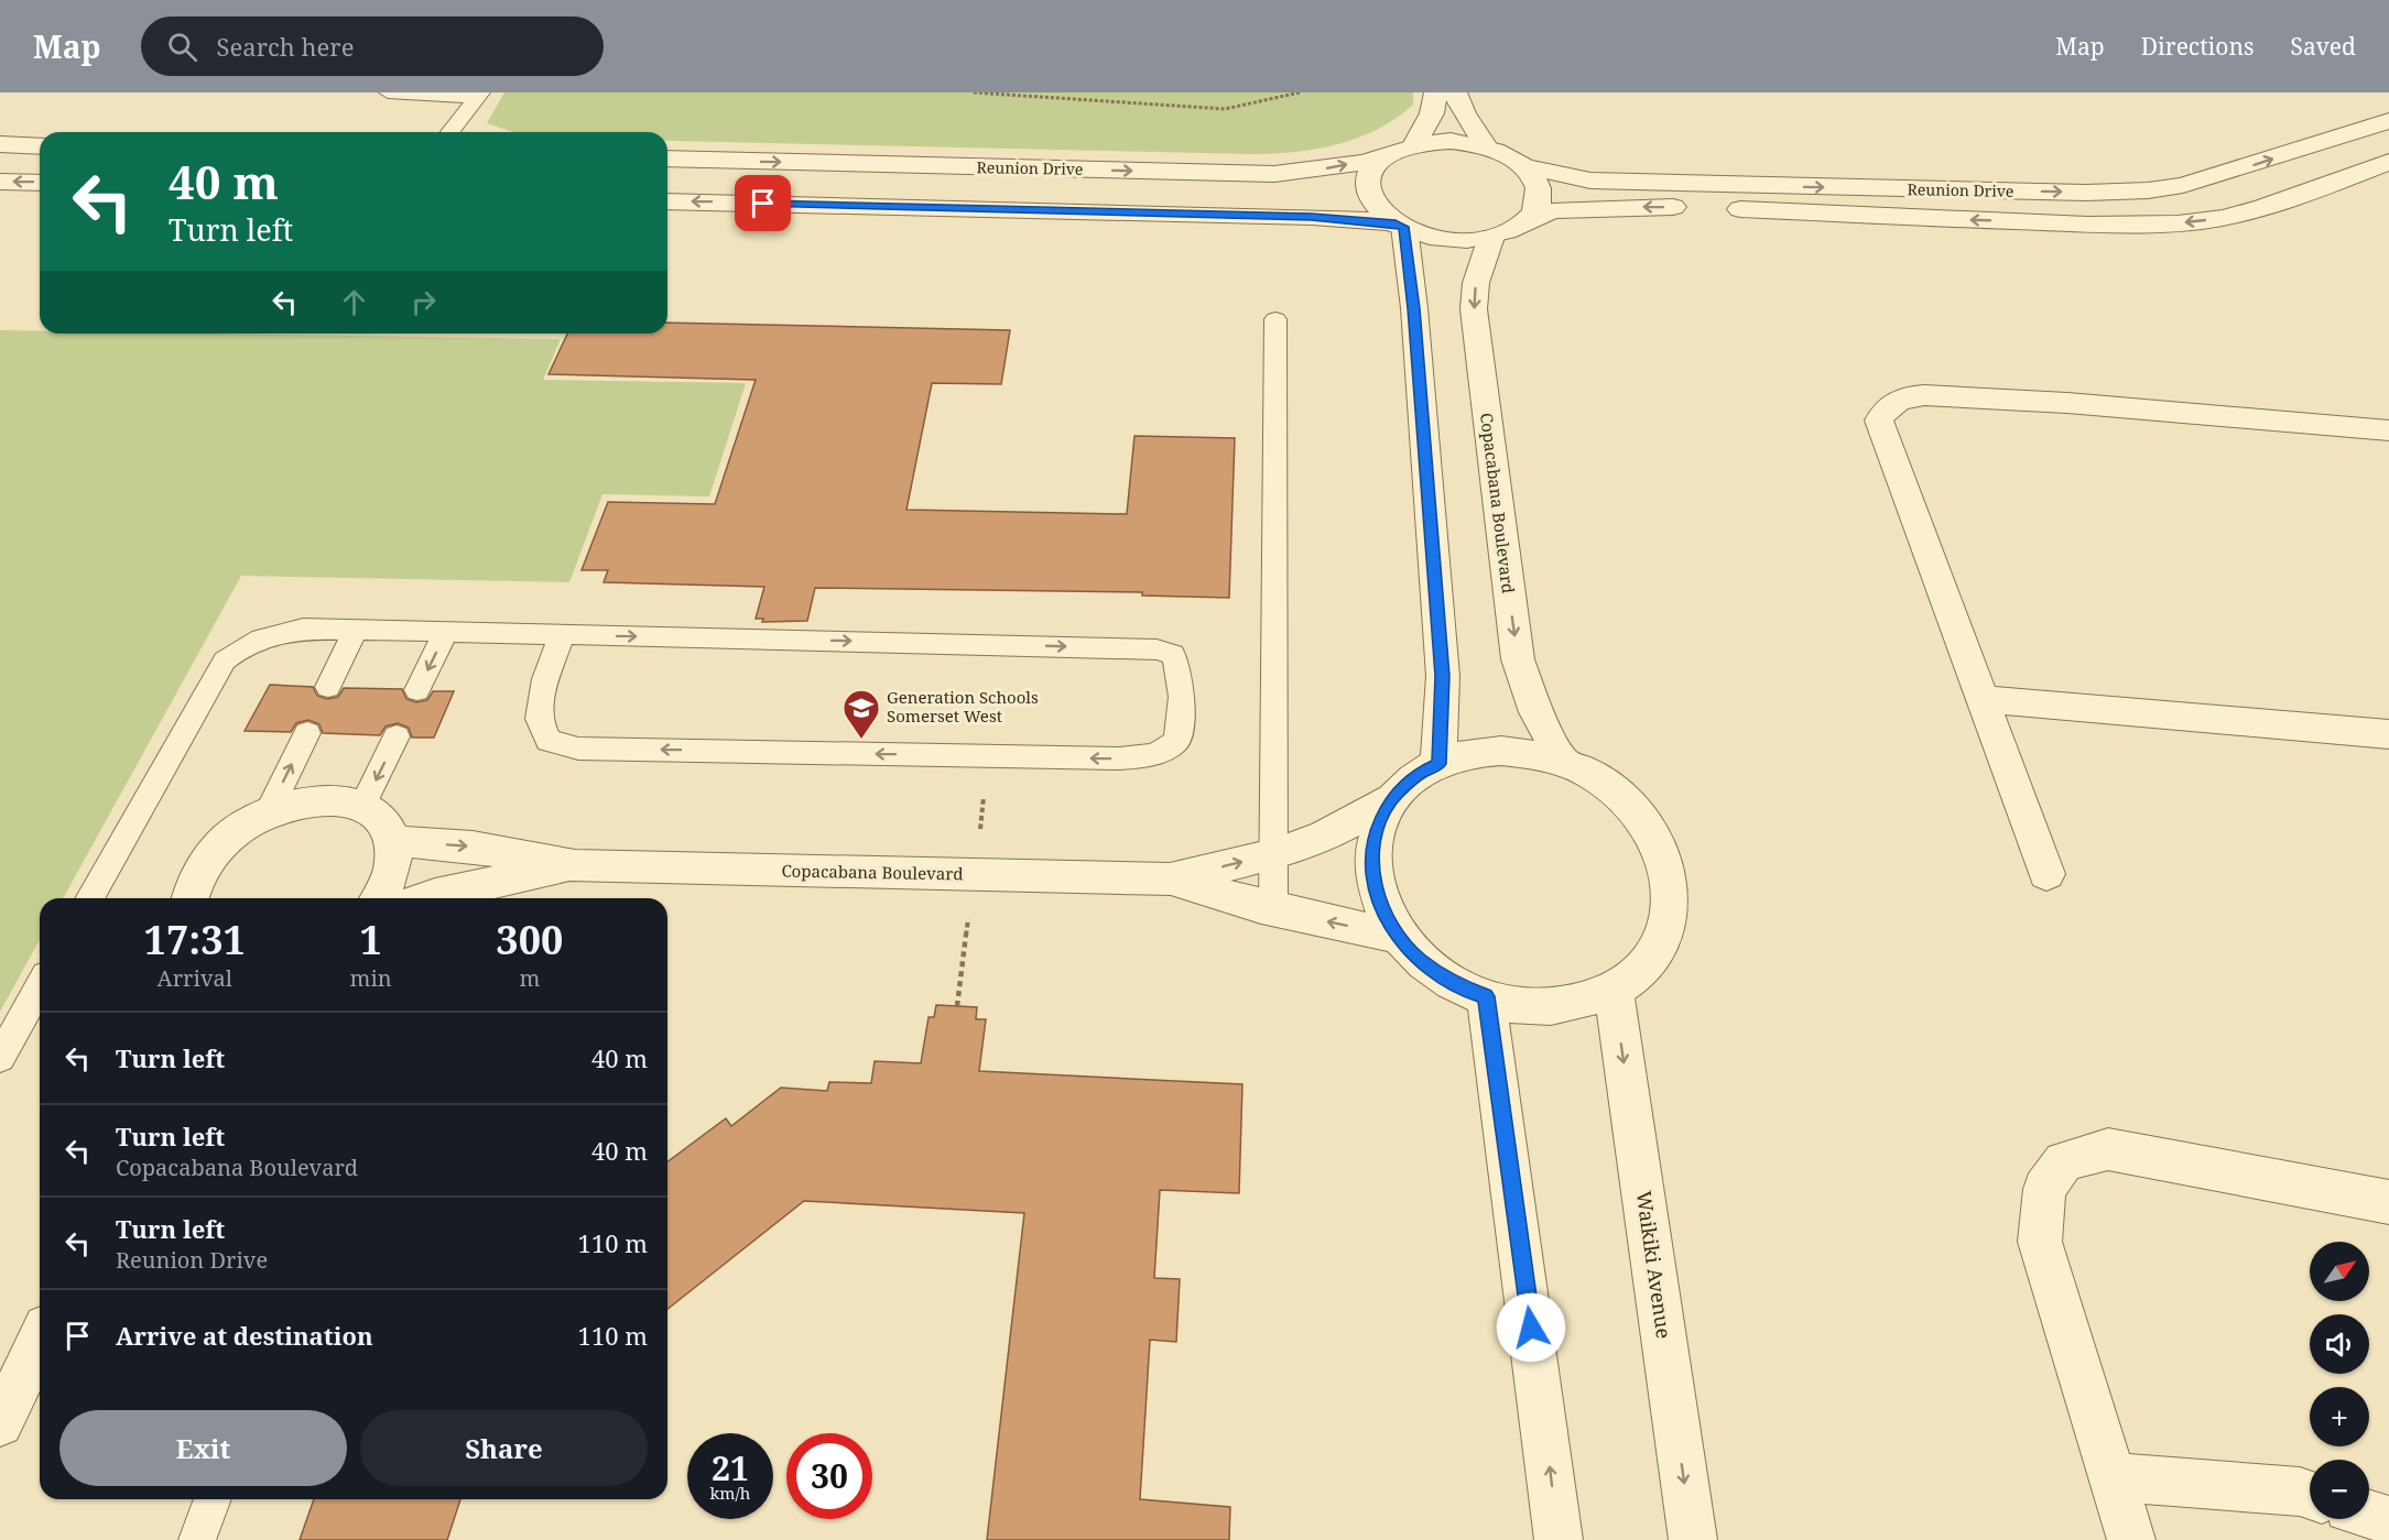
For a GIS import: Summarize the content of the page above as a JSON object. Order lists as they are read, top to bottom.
{
  "streets": {
    "street": ["Reunion Drive", "Copacabana Boulevard", "Waikiki Avenue"]
  },
  "crossings": [
    ["Reunion Drive", "Copacabana Boulevard"]
  ],
  "places": {
    "school or university": ["Generation Schools Somerset West"]
  },
  "north": "top right",
  "page": {
    "header": "Map",
    "search": "Search here",
    "nav": ["Map", "Directions", "Saved"],
    "turn": ["40 m", "Turn left"],
    "eta": [
      "17:31",
      "Arrival",
      "1",
      "min",
      "300",
      "m"
    ],
    "list": [
      {
        "name": "Turn left",
        "value": "40 m"
      },
      {
        "name": "Turn left",
        "note": "Copacabana Boulevard",
        "value": "40 m"
      },
      {
        "name": "Turn left",
        "note": "Reunion Drive",
        "value": "110 m"
      },
      {
        "name": "Arrive at destination",
        "value": "110 m"
      }
    ],
    "map_buttons": ["+", "−"],
    "buttons": ["Exit", "Share"],
    "speed": "21 km/h",
    "limit": "30"
  }
}
